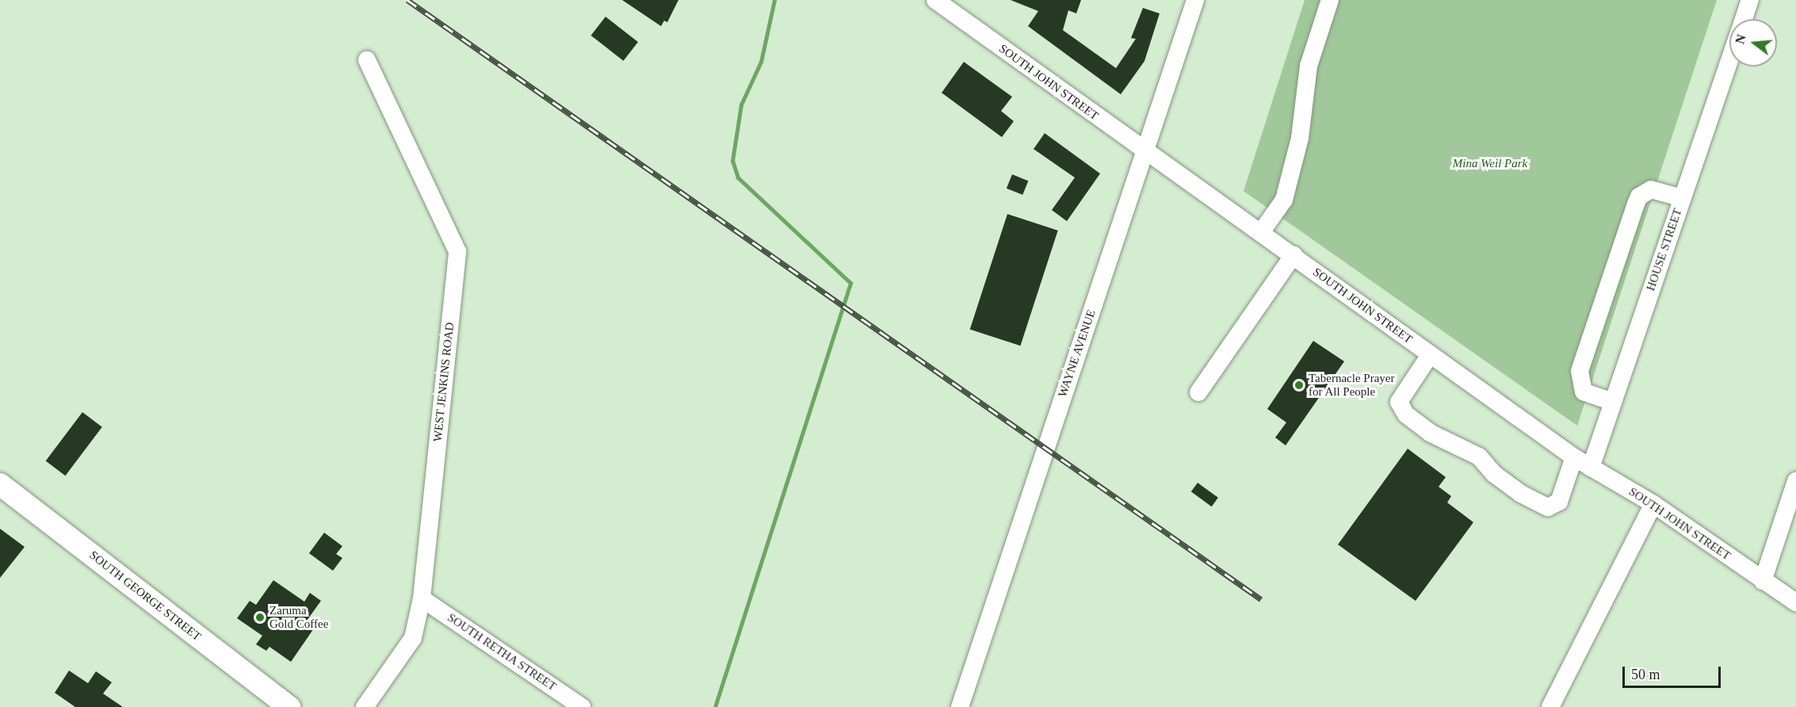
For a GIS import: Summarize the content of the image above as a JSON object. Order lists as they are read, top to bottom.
{
  "streets": {
    "main road": ["SOUTH GEORGE STREET"],
    "street": [
      "SOUTH JOHN STREET",
      "HOUSE STREET",
      "WAYNE AVENUE",
      "WEST JENKINS ROAD",
      "SOUTH RETHA STREET"
    ]
  },
  "crossings": [
    ["SOUTH JOHN STREET", "HOUSE STREET"],
    ["SOUTH JOHN STREET", "WAYNE AVENUE"],
    ["WEST JENKINS ROAD", "SOUTH RETHA STREET"]
  ],
  "parks": ["Mina Weil Park"],
  "places": ["Tabernacle Prayer for All People", "Zaruma Gold Coffee"],
  "scale_bar": "50 m",
  "north": "left"
}
